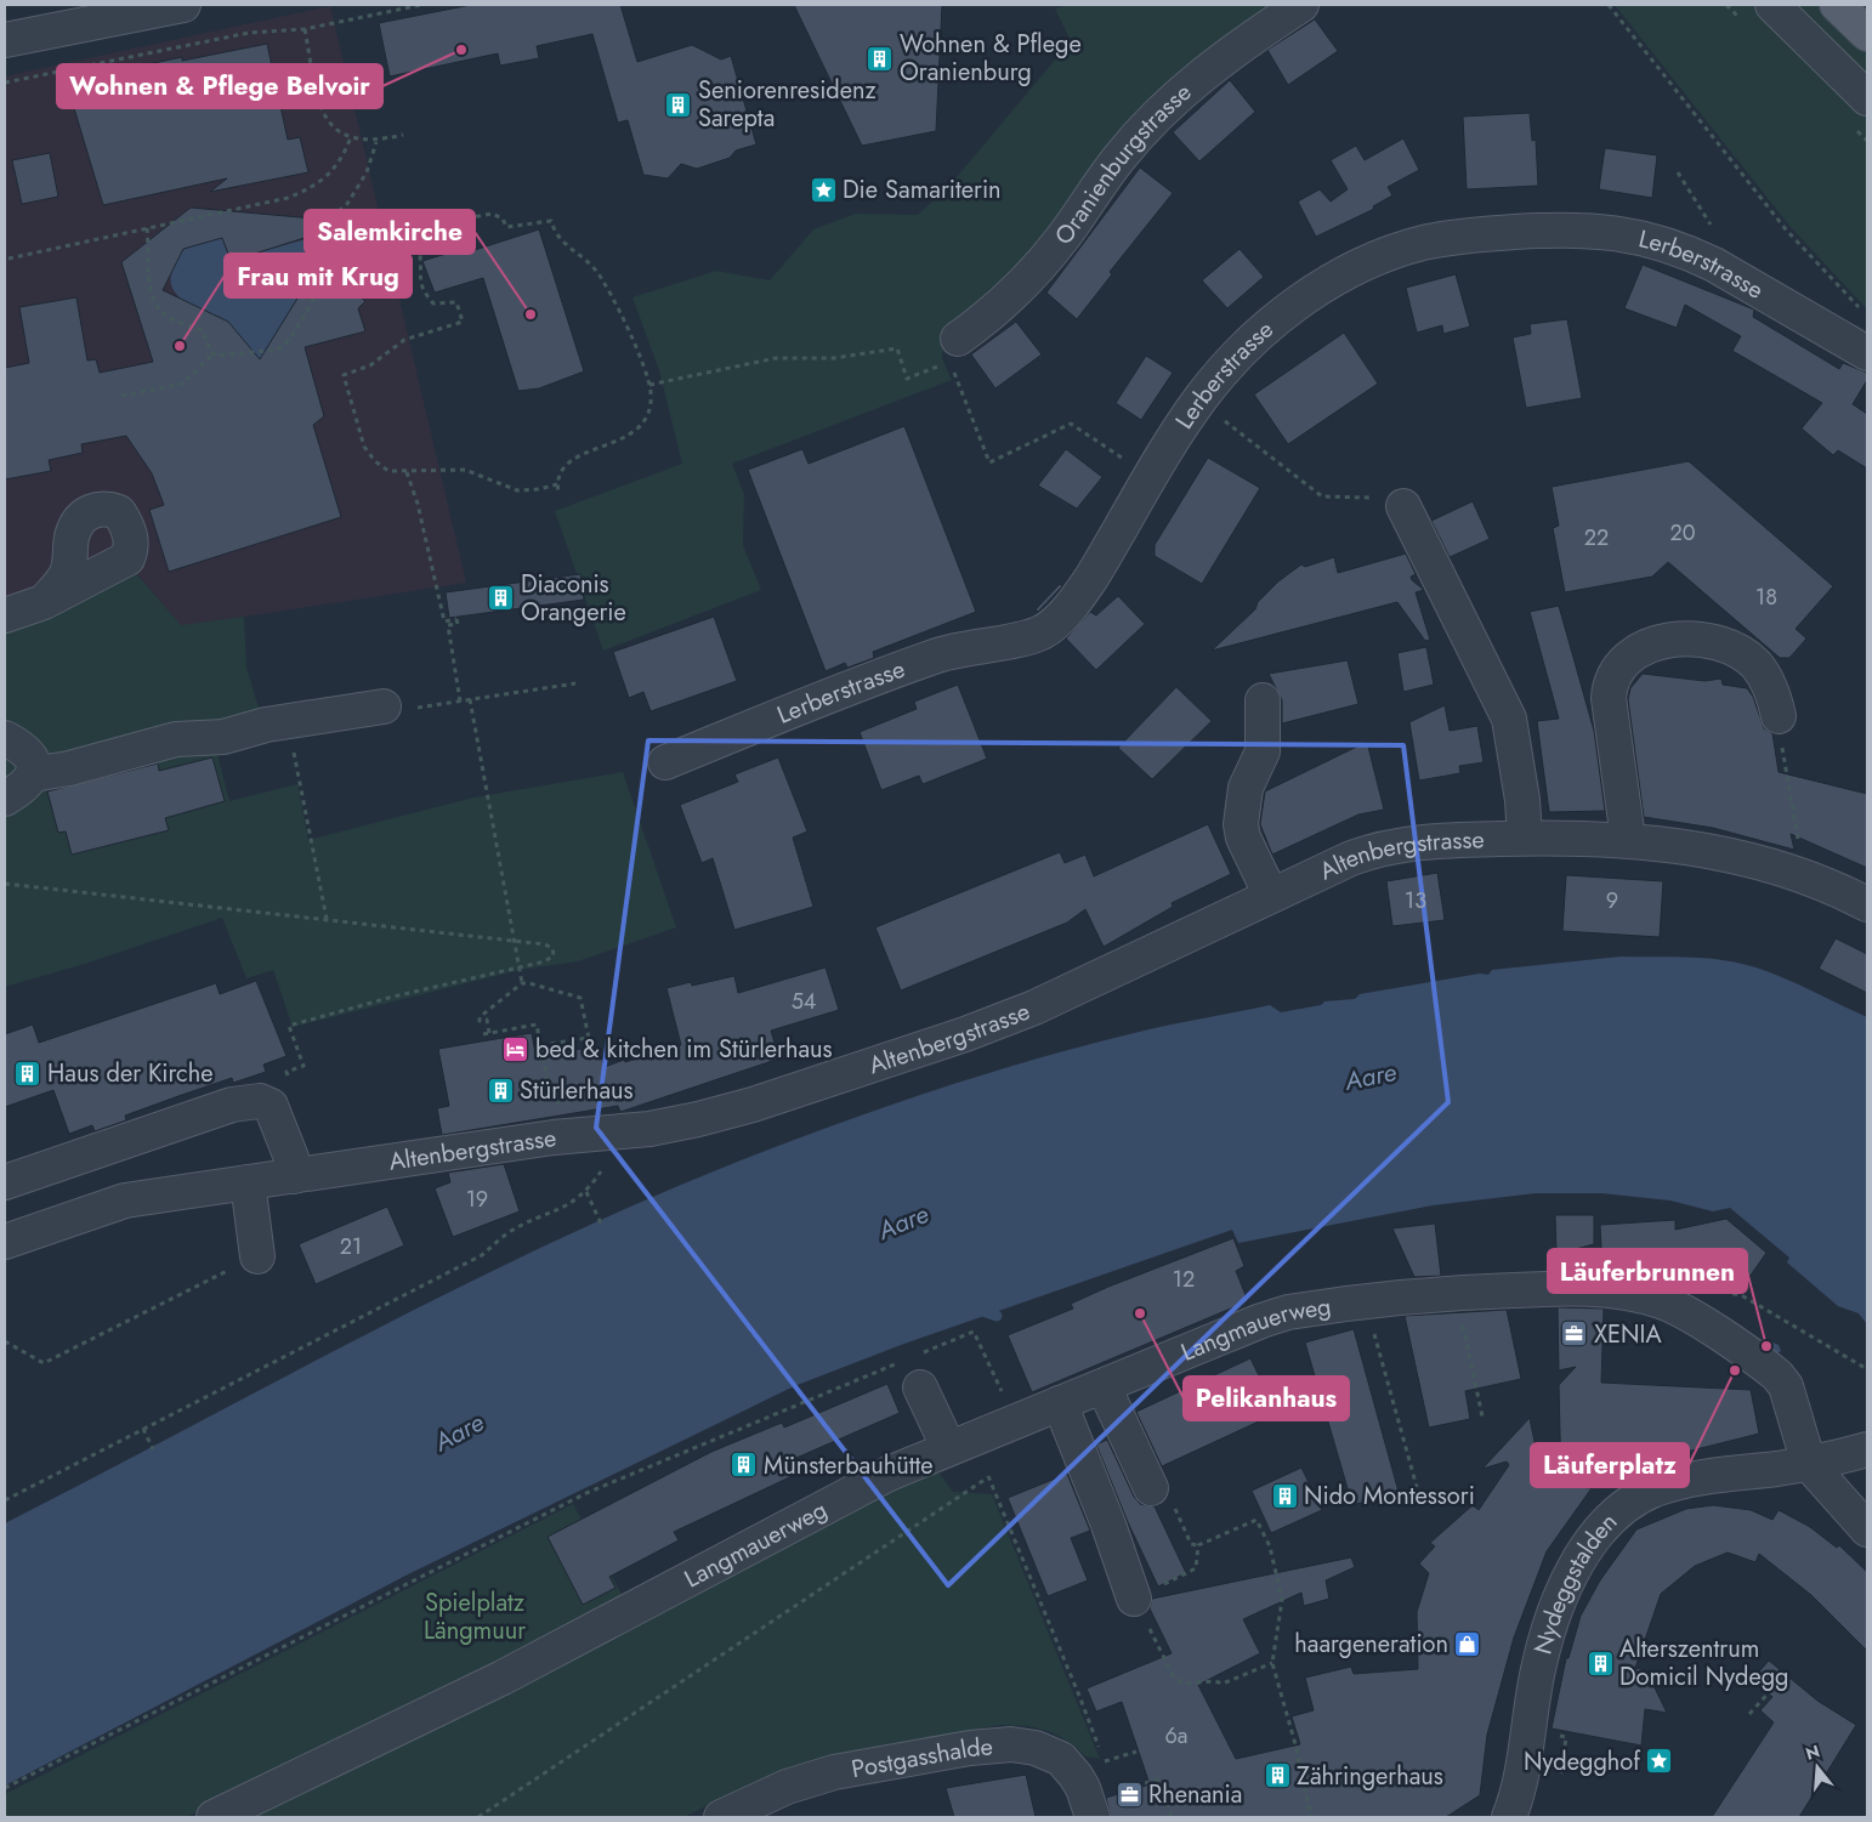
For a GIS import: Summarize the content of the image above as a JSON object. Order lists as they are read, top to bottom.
{
  "streets": {
    "street": [
      "Oranienburgstrasse",
      "Lerberstrasse",
      "Altenbergstrasse",
      "Langmauerweg",
      "Nydeggstalden",
      "Postgasshalde"
    ]
  },
  "crossings": [
    ["Langmauerweg", "Nydeggstalden"]
  ],
  "water": ["Aare"],
  "parks": ["Spielplatz Längmuur"],
  "places": {
    "other": [
      "Wohnen & Pflege Belvoir",
      "Salemkirche",
      "Frau mit Krug",
      "Pelikanhaus",
      "Läuferbrunnen",
      "Läuferplatz"
    ],
    "building": [
      "Wohnen & Pflege Oranienburg",
      "Seniorenresidenz Sarepta",
      "Diaconis Orangerie",
      "Haus der Kirche",
      "Stürlerhaus",
      "Münsterbauhütte",
      "Nido Montessori",
      "Alterszentrum Domicil Nydegg",
      "Zähringerhaus"
    ],
    "place": ["Die Samariterin", "Nydegghof"],
    "hotel": ["bed & kitchen im Stürlerhaus"],
    "office": ["XENIA", "Rhenania"],
    "shop": ["haargeneration"]
  },
  "house_numbers": [
    "20",
    "22",
    "18",
    "13",
    "9",
    "54",
    "19",
    "21",
    "12",
    "6a"
  ],
  "north": "top"
}
